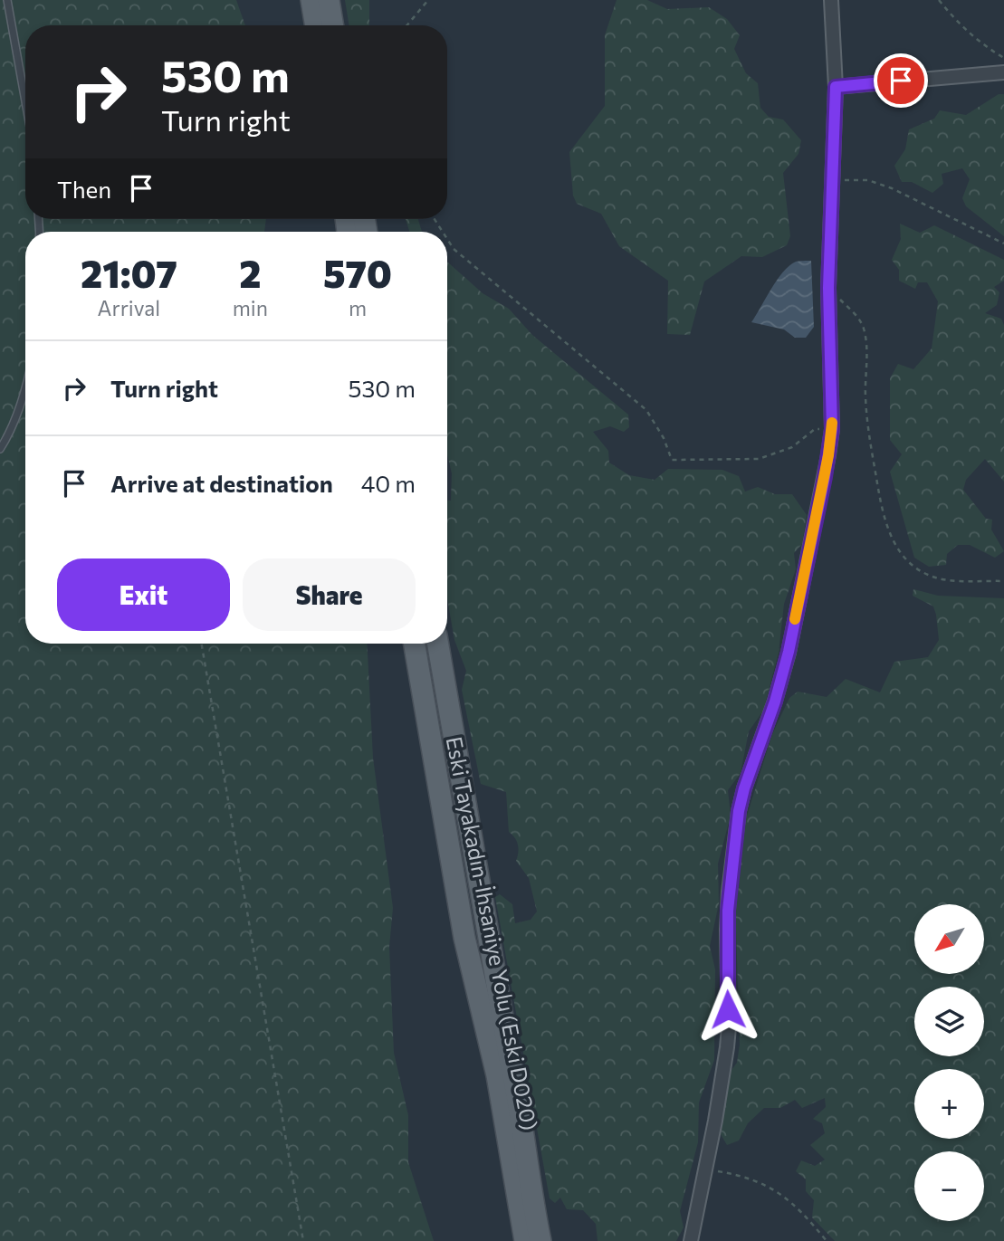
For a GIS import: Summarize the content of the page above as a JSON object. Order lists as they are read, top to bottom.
{
  "streets": {
    "main road": ["Eski Tayakadın-İhsaniye Yolu (Eski D020)"]
  },
  "north": "bottom left",
  "page": {
    "turn": ["530 m", "Turn right"],
    "then": "Then",
    "eta": [
      "21:07",
      "Arrival",
      "2",
      "min",
      "570",
      "m"
    ],
    "list": [
      {
        "name": "Turn right",
        "value": "530 m"
      },
      {
        "name": "Arrive at destination",
        "value": "40 m"
      }
    ],
    "buttons": ["Exit", "Share"],
    "map_buttons": ["+", "−"]
  }
}
